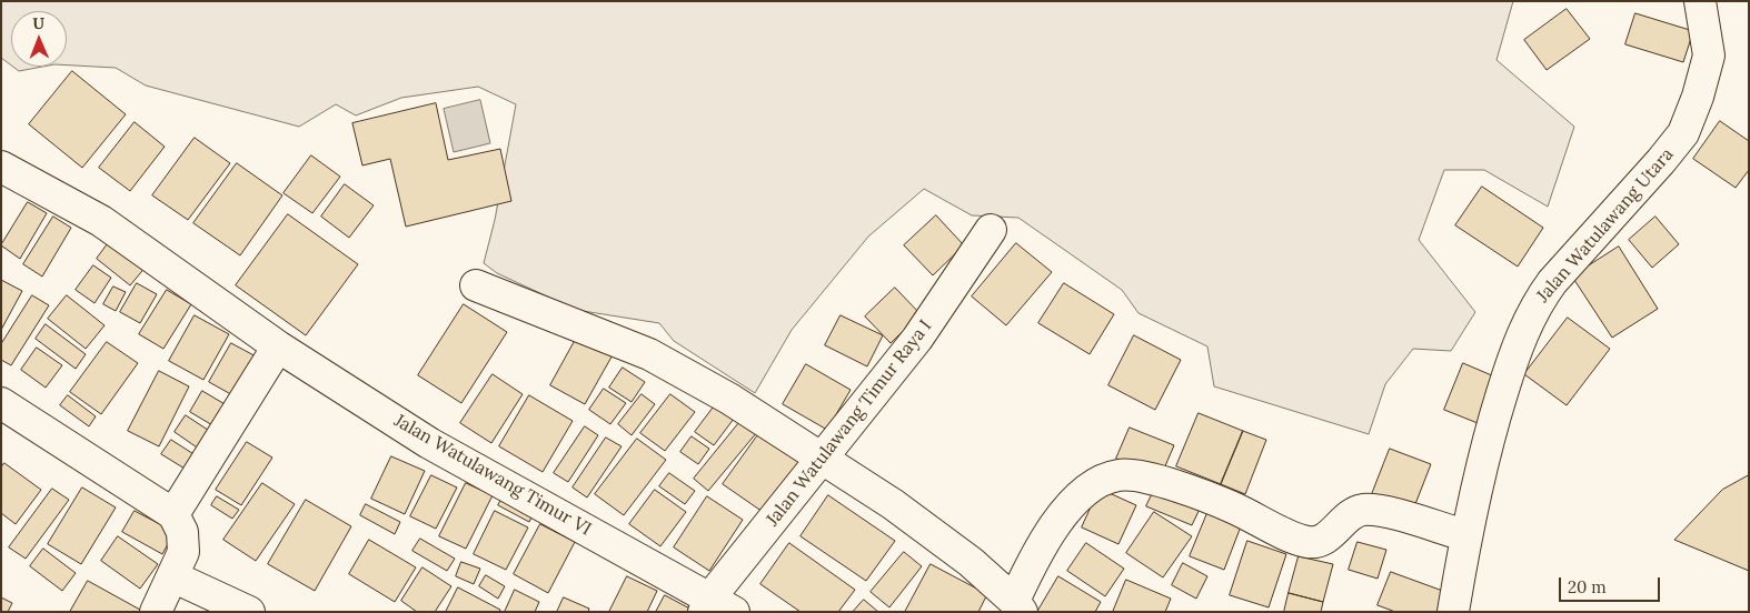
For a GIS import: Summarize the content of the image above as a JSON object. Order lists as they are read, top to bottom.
{
  "streets": {
    "street": ["Jalan Watulawang Utara", "Jalan Watulawang Timur Raya I", "Jalan Watulawang Timur VI"]
  },
  "crossings": [
    ["Jalan Watulawang Timur Raya I", "Jalan Watulawang Timur VI"]
  ],
  "scale_bar": "20 m",
  "north": "top"
}
